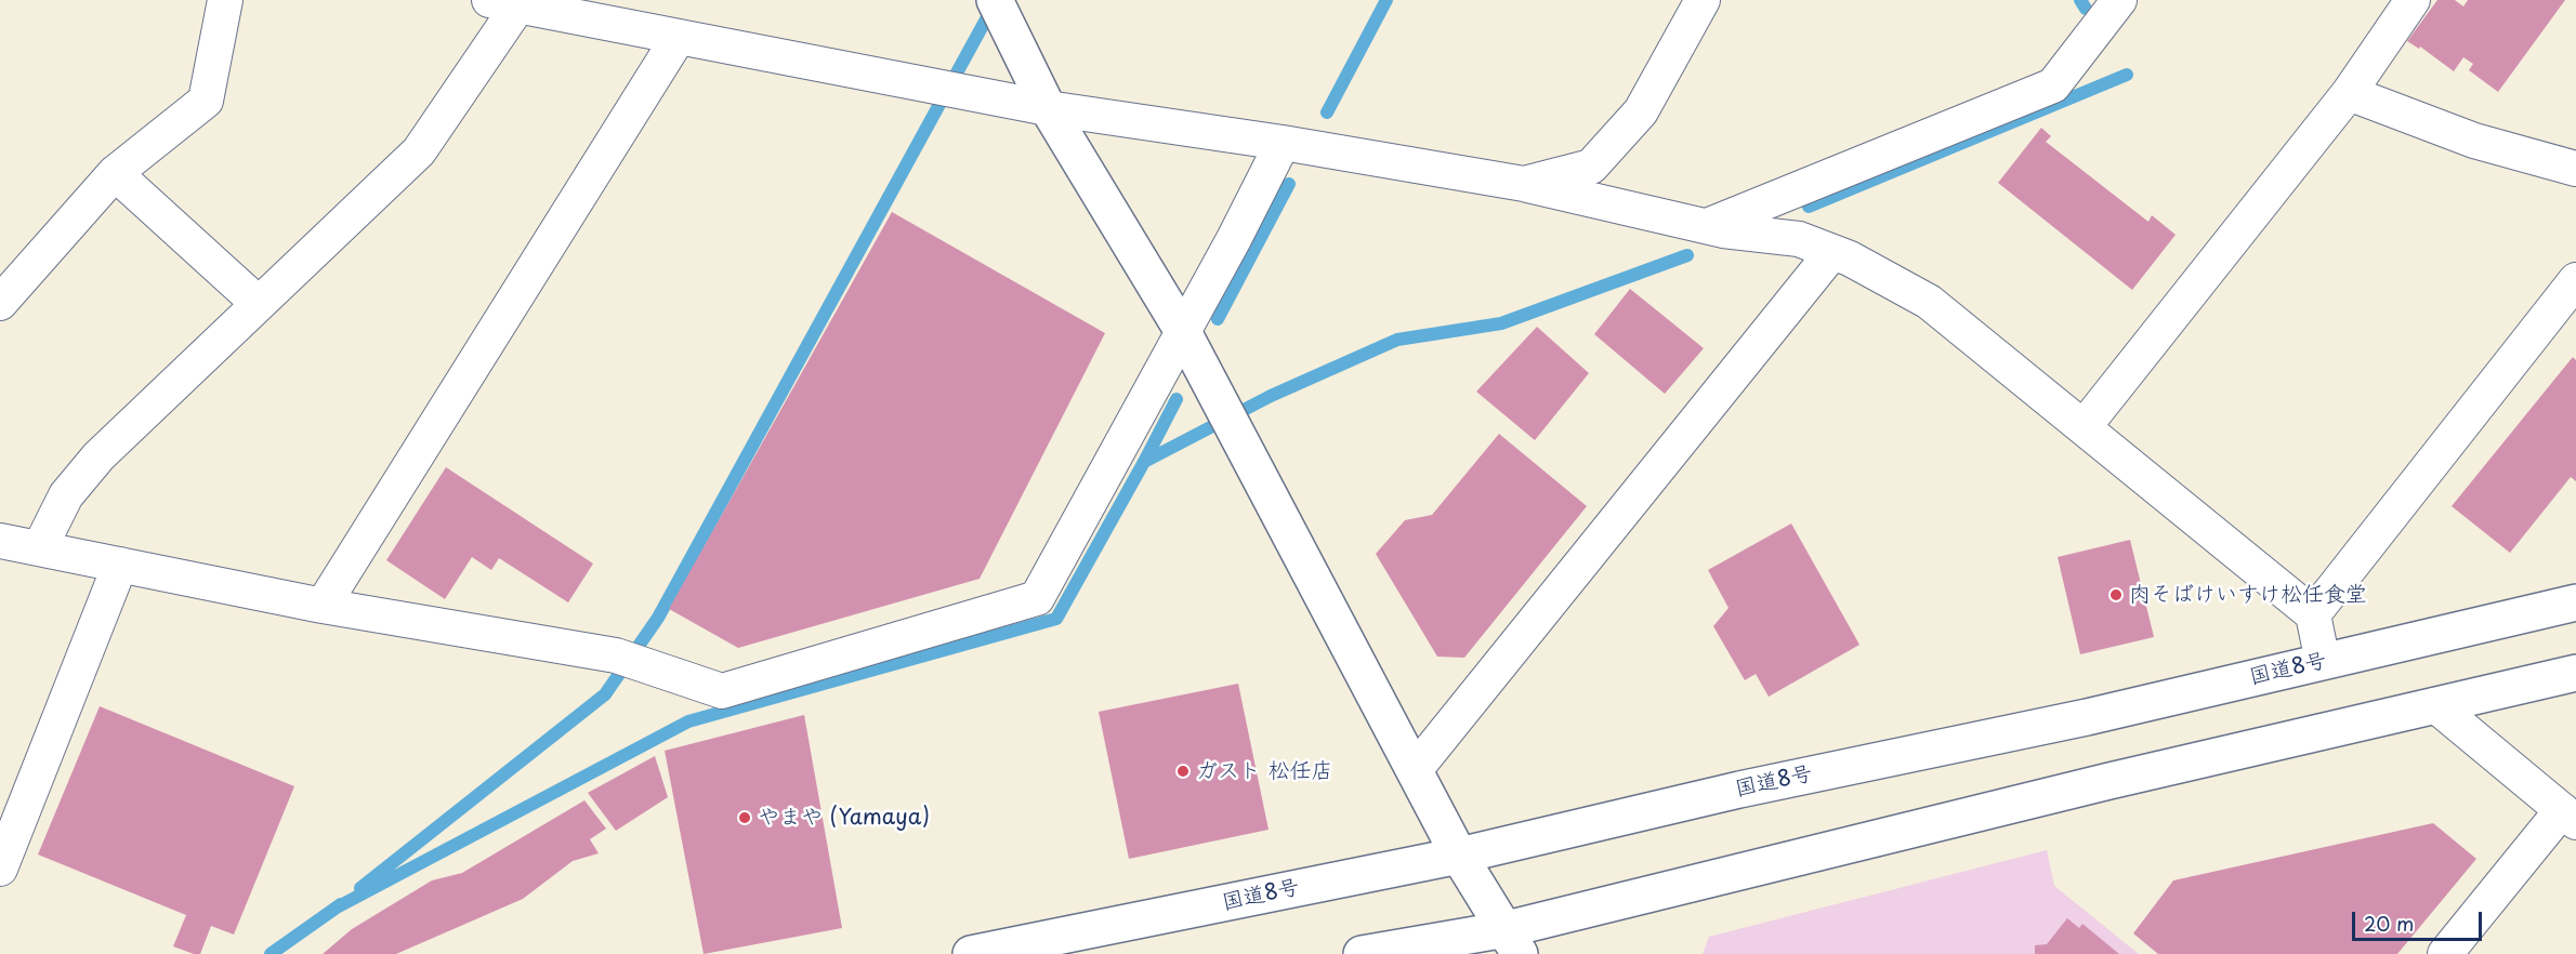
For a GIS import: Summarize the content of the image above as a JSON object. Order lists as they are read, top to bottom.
{
  "streets": {
    "main road": ["国道8号"]
  },
  "places": ["肉そばけいすけ松任食堂", "ガスト 松任店", "やまや (Yamaya)"],
  "scale_bar": "20 m"
}
